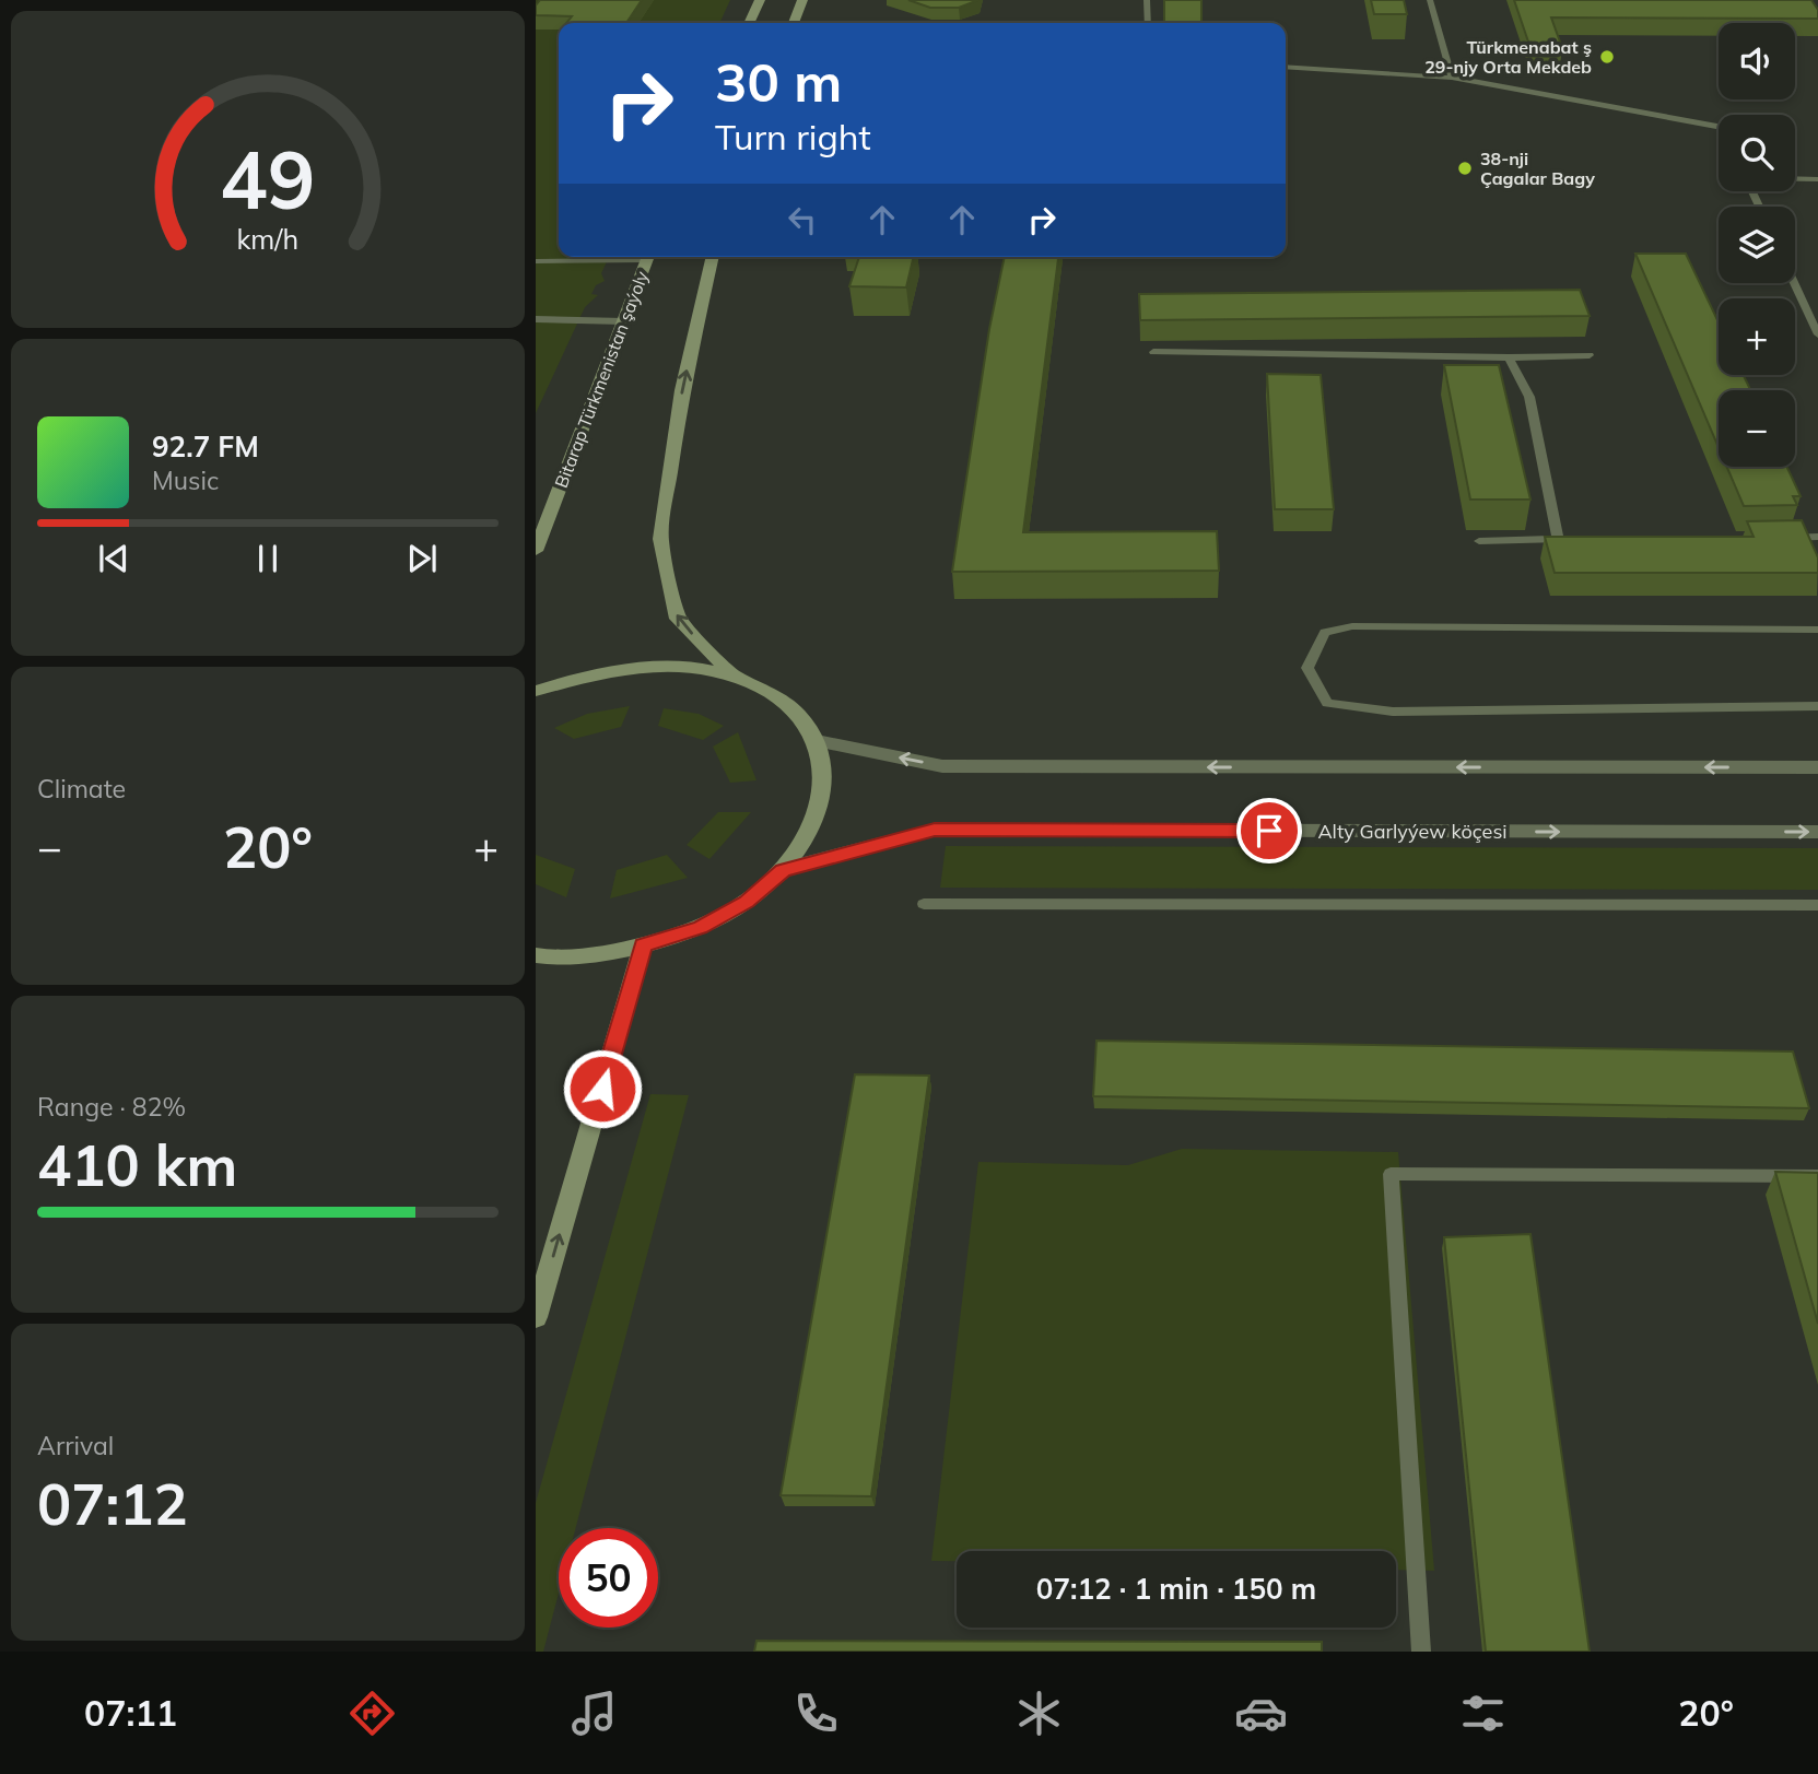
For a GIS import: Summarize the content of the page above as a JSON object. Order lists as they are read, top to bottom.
{
  "streets": {
    "main road": ["Bitarap Türkmenistan şaýoly"],
    "street": ["Alty Garlyýew köçesi"]
  },
  "places": ["Türkmenabat ş 29-njy Orta Mekdeb", "38-nji Çagalar Bagy"],
  "page": {
    "map_buttons": ["+", "−"],
    "turn": ["30 m", "Turn right"],
    "song": ["92.7 FM", "Music"],
    "tile": [
      "Climate",
      ["Range · 82%", "410 km"],
      ["Arrival", "07:12"]
    ],
    "heat": ["−", "20°", "+"],
    "limit": "50",
    "trip": "07:12 · 1 min · 150 m",
    "tabs": ["07:11", "20°"],
    "gauge": ["49", "km/h"]
  }
}
